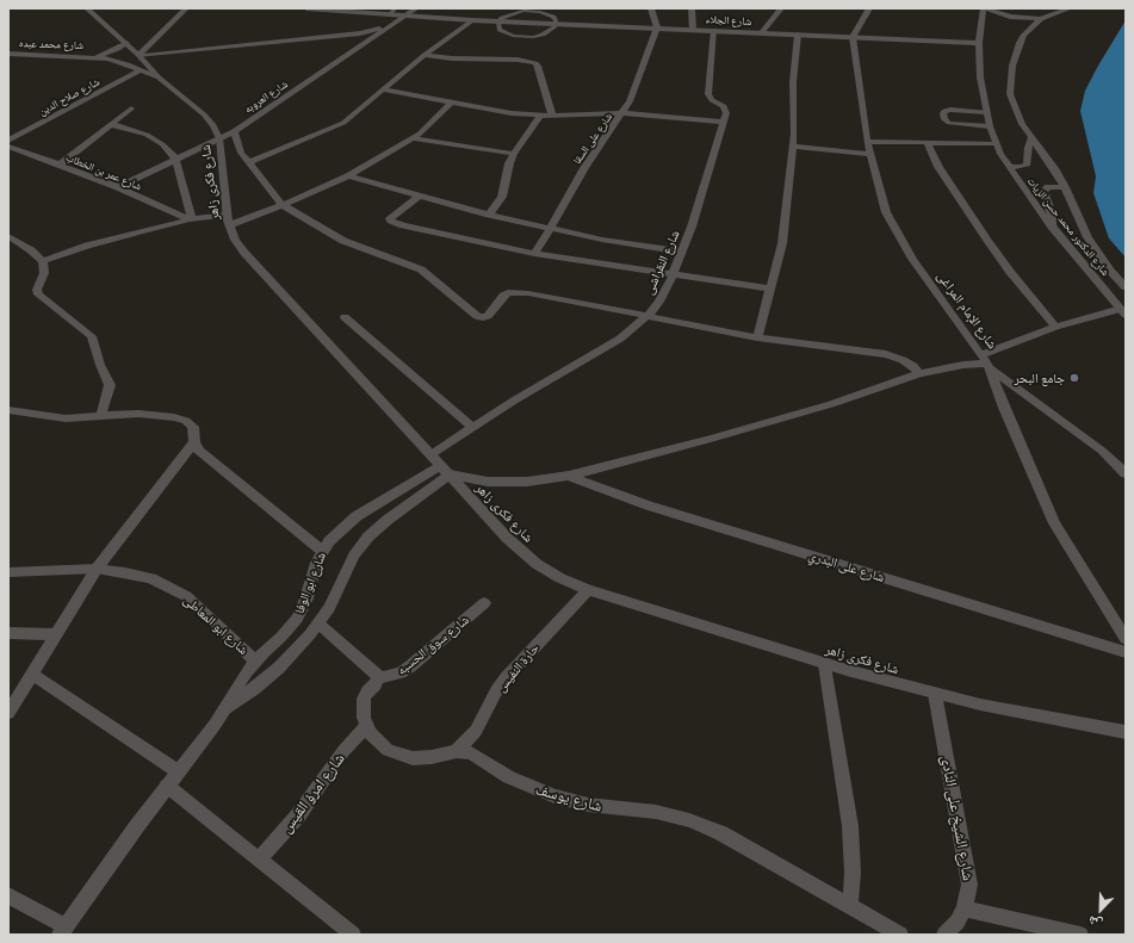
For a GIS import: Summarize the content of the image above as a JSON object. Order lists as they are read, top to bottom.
{
  "streets": {
    "street": [
      "شارع الجلاء",
      "شارع محمد عبده",
      "شارع صلاح الدين",
      "شارع العروبه",
      "شارع على السقا",
      "شارع عمر بن الخطاب",
      "شارع فكرى زاهر",
      "شارع الدكتور محمد حسن الزيات",
      "شارع النقراشى",
      "شارع الإمام المراغى",
      "شارع على البدري",
      "شارع ابو الوفا",
      "شارع ابو المعاطى",
      "شارع سوق الحسبه",
      "حارة النفيس",
      "شارع امرؤ القيس",
      "شارع يوسف",
      "شارع الشيخ على النادى"
    ]
  },
  "crossings": [
    ["شارع الجلاء", "شارع العروبه"],
    ["شارع الجلاء", "شارع على السقا"],
    ["شارع الجلاء", "شارع الدكتور محمد حسن الزيات"],
    ["شارع الجلاء", "شارع الإمام المراغى"],
    ["شارع محمد عبده", "شارع صلاح الدين"],
    ["شارع محمد عبده", "شارع فكرى زاهر"],
    ["شارع العروبه", "شارع عمر بن الخطاب"],
    ["شارع العروبه", "شارع فكرى زاهر"],
    ["شارع فكرى زاهر", "شارع النقراشى"],
    ["شارع فكرى زاهر", "شارع ابو الوفا"],
    ["شارع فكرى زاهر", "حارة النفيس"],
    ["شارع فكرى زاهر", "شارع الشيخ على النادى"],
    ["شارع ابو الوفا", "شارع ابو المعاطى"],
    ["حارة النفيس", "شارع يوسف"],
    ["شارع امرؤ القيس", "شارع يوسف"]
  ],
  "places": ["جامع البحر"],
  "north": "bottom left"
}
